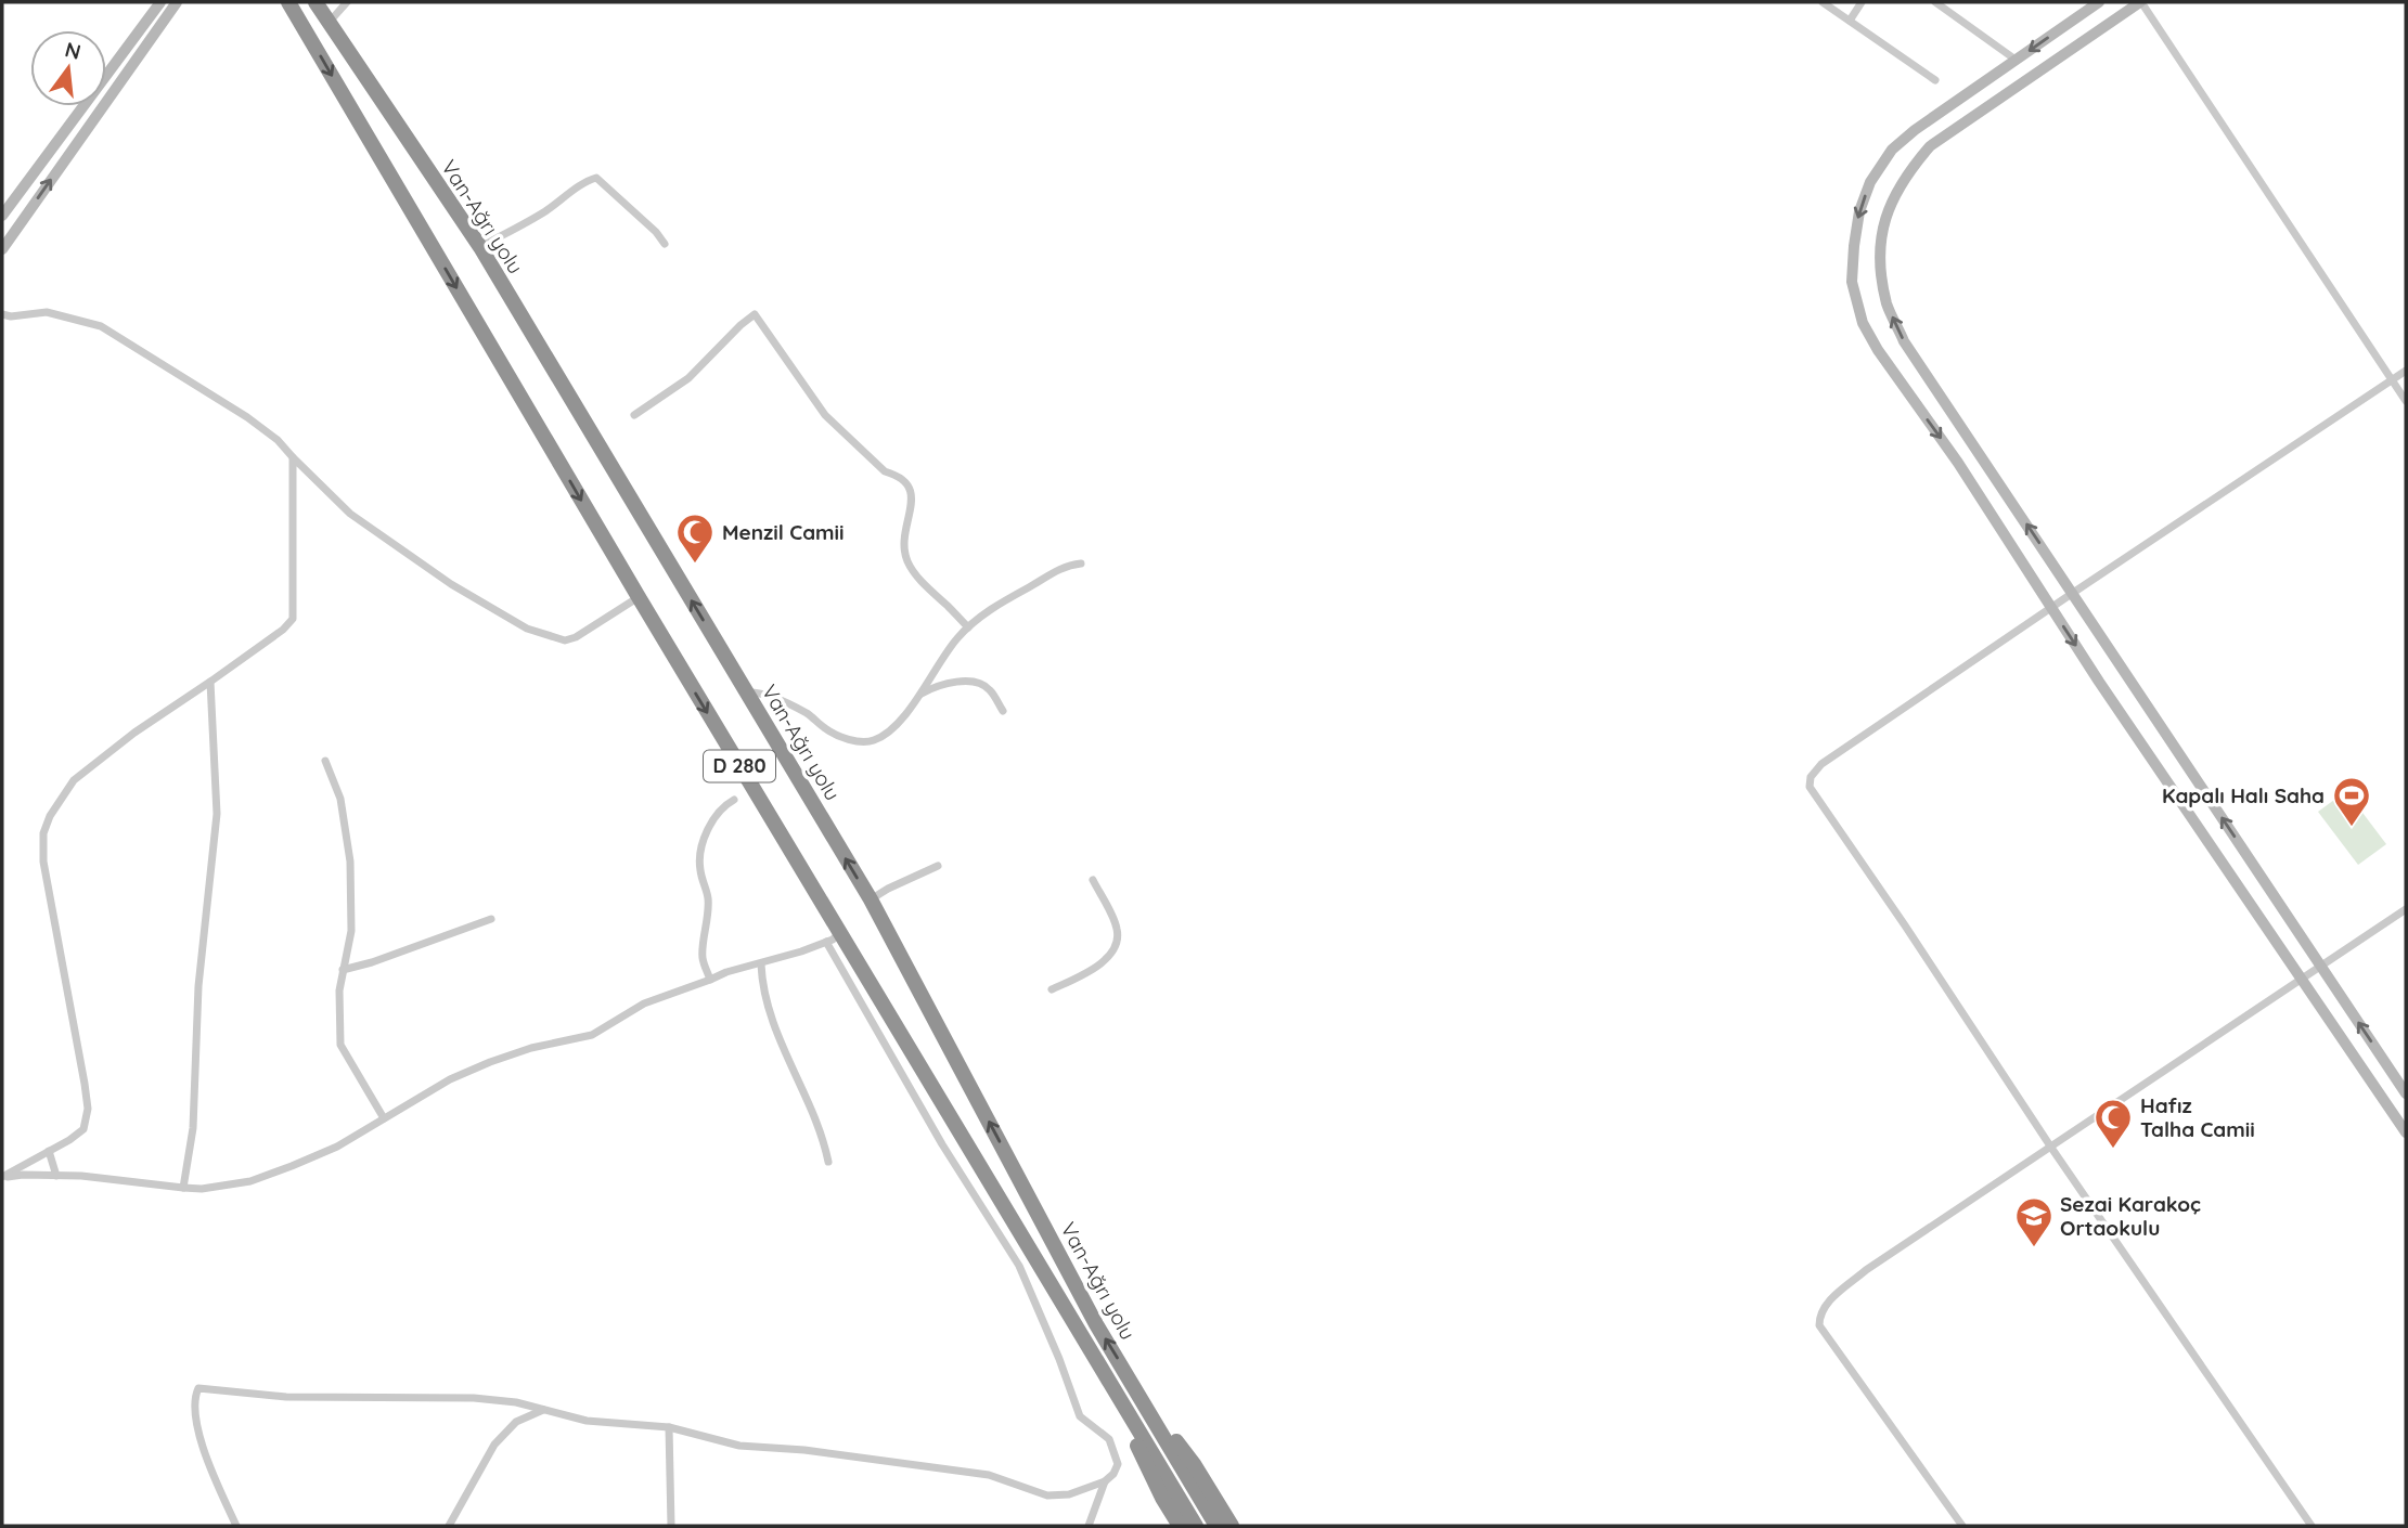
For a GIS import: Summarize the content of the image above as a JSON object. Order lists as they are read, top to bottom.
{
  "streets": {
    "highway": ["Van-Ağrı yolu", "D 280"]
  },
  "places": {
    "mosque": ["Menzil Camii", "Hafız Talha Camii"],
    "sports": ["Kapalı Halı Saha"],
    "school or university": ["Sezai Karakoç Ortaokulu"]
  },
  "north": "top"
}
